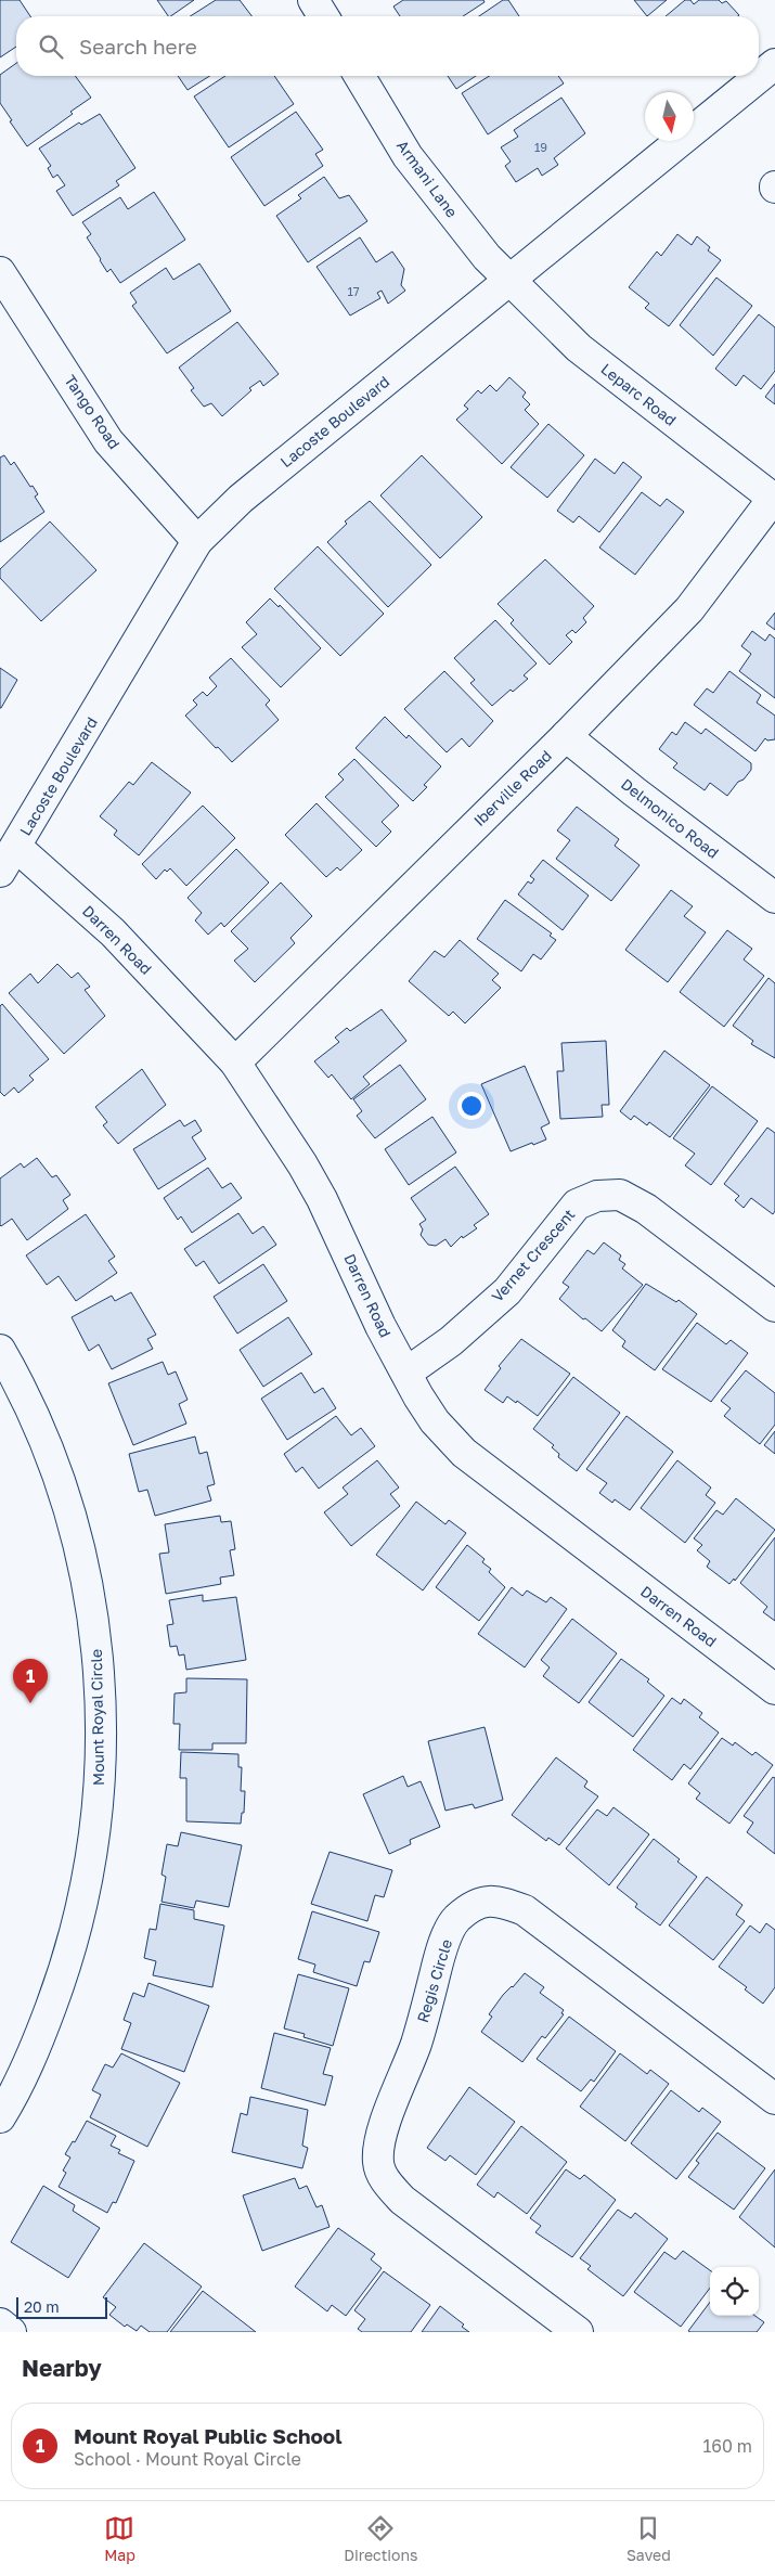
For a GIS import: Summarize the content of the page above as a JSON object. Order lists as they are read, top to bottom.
{
  "streets": {
    "street": [
      "Armani Lane",
      "Leparc Road",
      "Tango Road",
      "Lacoste Boulevard",
      "Iberville Road",
      "Delmonico Road",
      "Darren Road",
      "Vernet Crescent",
      "Mount Royal Circle",
      "Regis Circle"
    ]
  },
  "crossings": [
    ["Armani Lane", "Leparc Road"],
    ["Armani Lane", "Lacoste Boulevard"],
    ["Leparc Road", "Lacoste Boulevard"],
    ["Leparc Road", "Iberville Road"],
    ["Tango Road", "Lacoste Boulevard"],
    ["Lacoste Boulevard", "Darren Road"],
    ["Iberville Road", "Delmonico Road"],
    ["Iberville Road", "Darren Road"],
    ["Darren Road", "Vernet Crescent"]
  ],
  "house_numbers": ["19", "17"],
  "scale_bar": "20 m",
  "north": "bottom",
  "page": {
    "search": "Search here",
    "pins": "1",
    "scale": "20 m",
    "heading": "Nearby",
    "list": [
      {
        "mark": "1",
        "name": "Mount Royal Public School",
        "note": "School · Mount Royal Circle",
        "value": "160 m"
      }
    ],
    "nav": ["Map", "Directions", "Saved"]
  }
}
